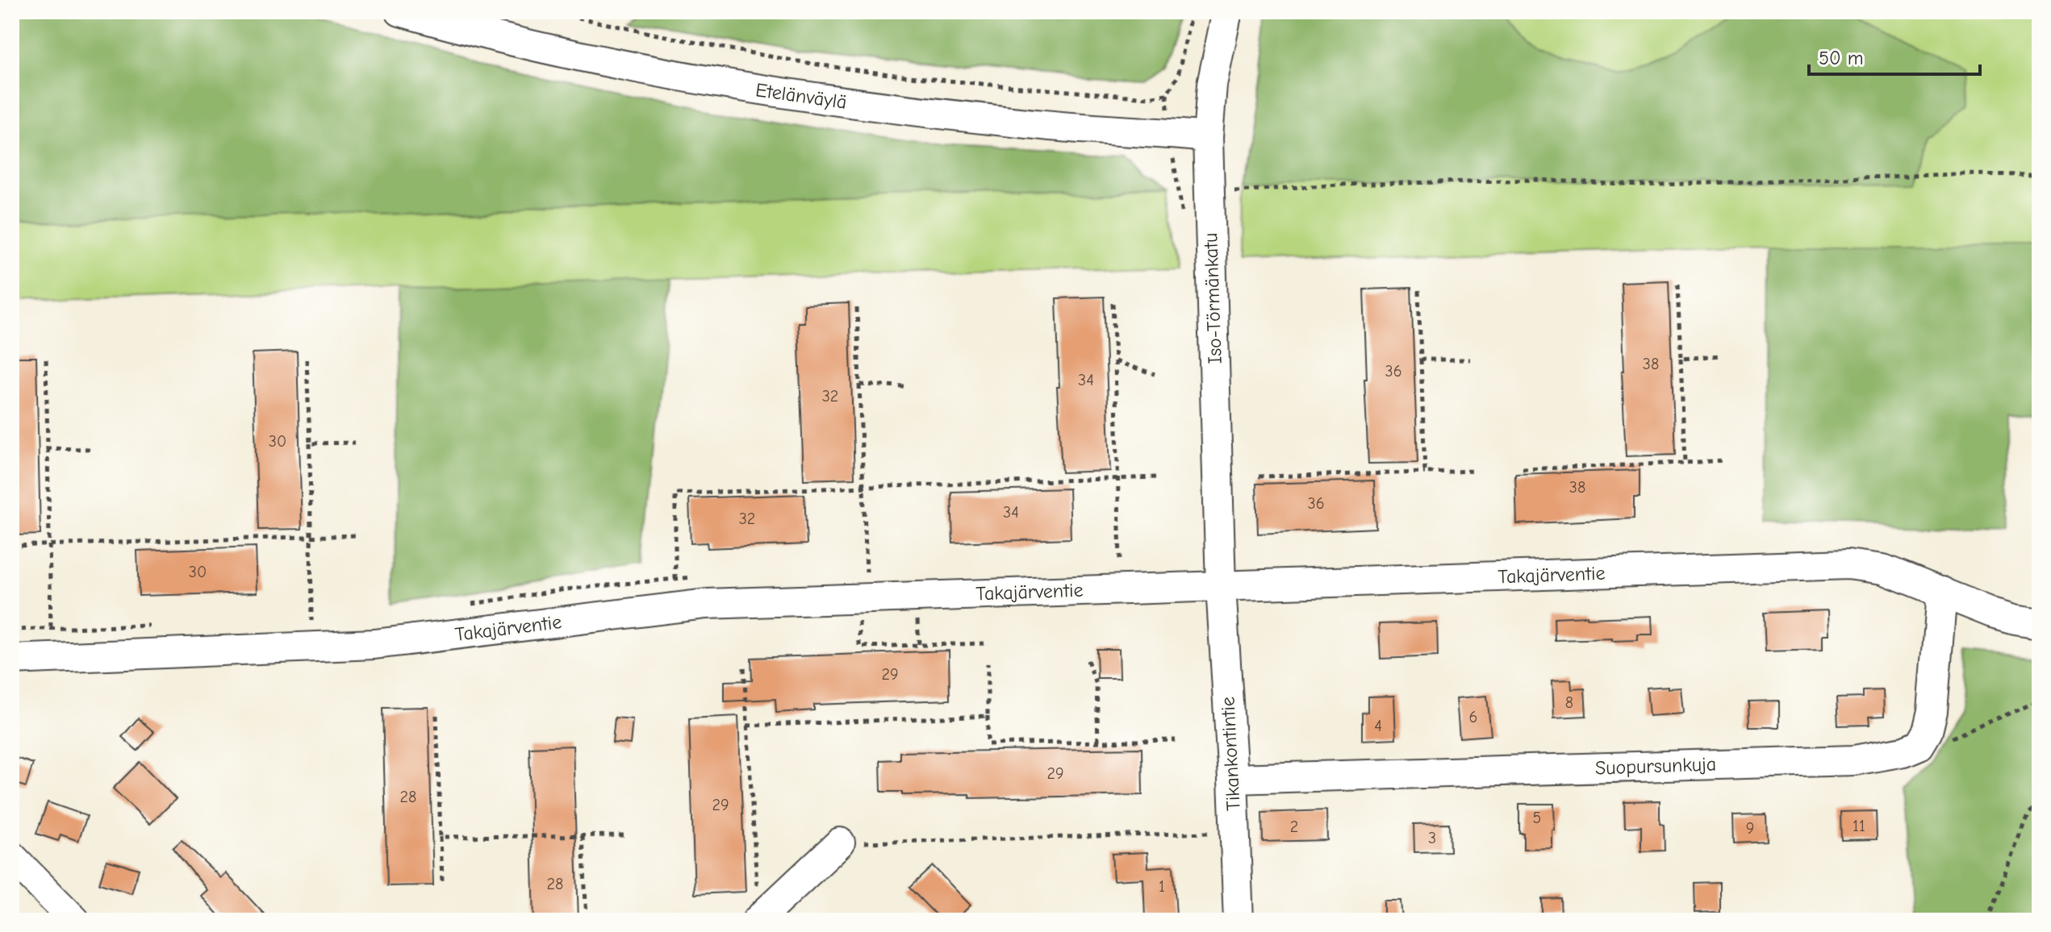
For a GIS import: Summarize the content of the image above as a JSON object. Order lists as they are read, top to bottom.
{
  "streets": {
    "street": [
      "Etelänväylä",
      "Iso-Törmänkatu",
      "Takajärventie",
      "Tikankontintie",
      "Suopursunkuja"
    ]
  },
  "crossings": [
    ["Etelänväylä", "Iso-Törmänkatu"],
    ["Iso-Törmänkatu", "Takajärventie"],
    ["Iso-Törmänkatu", "Tikankontintie"],
    ["Takajärventie", "Tikankontintie"],
    ["Tikankontintie", "Suopursunkuja"]
  ],
  "house_numbers": [
    "38",
    "36",
    "34",
    "32",
    "30",
    "38",
    "36",
    "34",
    "32",
    "30",
    "29",
    "8",
    "6",
    "4",
    "29",
    "28",
    "29",
    "5",
    "11",
    "2",
    "9",
    "3",
    "28",
    "1"
  ],
  "scale_bar": "50 m"
}
